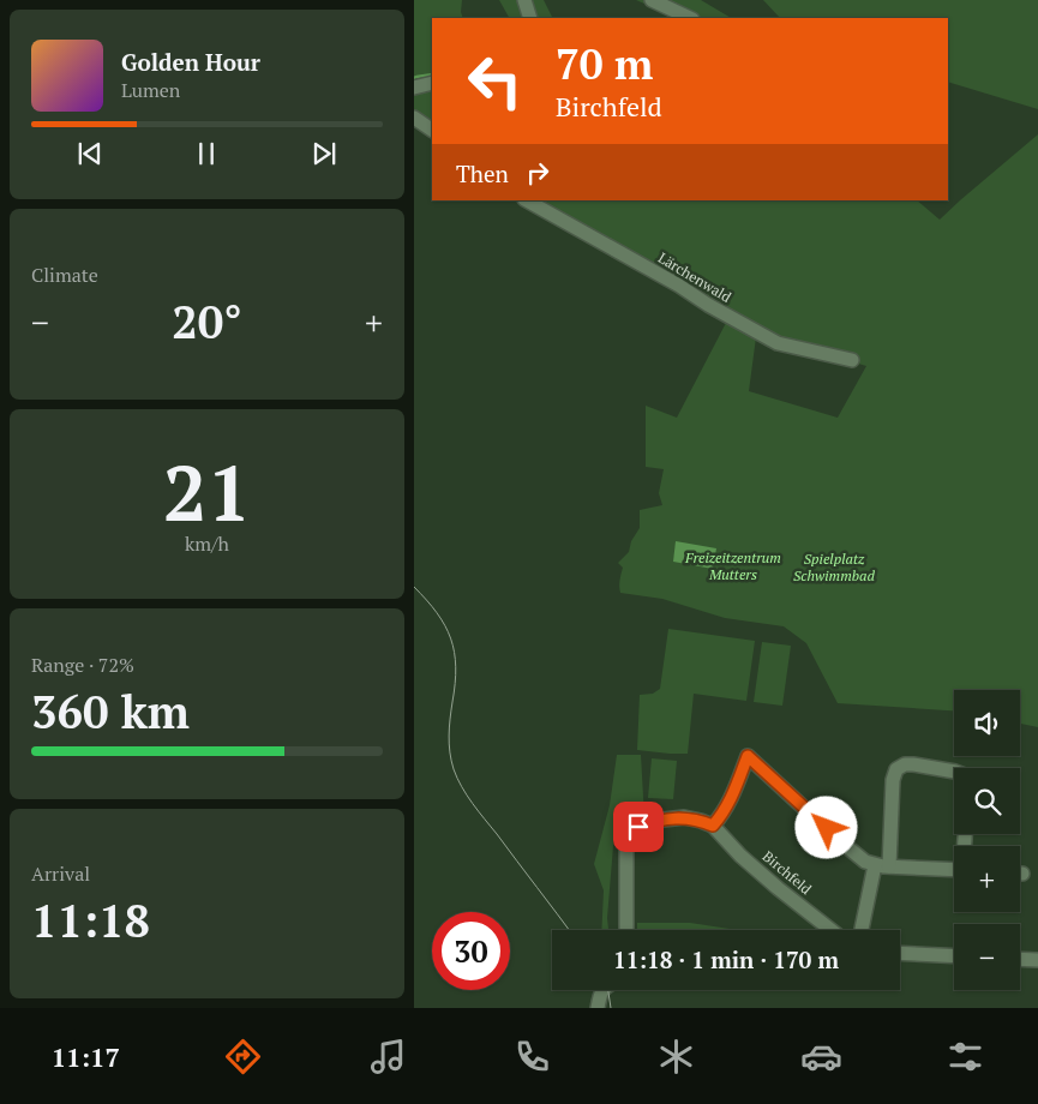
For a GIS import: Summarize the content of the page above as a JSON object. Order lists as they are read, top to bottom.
{
  "streets": {
    "street": ["Lärchenwald", "Birchfeld"]
  },
  "parks": ["Freizeitzentrum Mutters", "Spielplatz Schwimmbad"],
  "page": {
    "turn": ["70 m", "Birchfeld"],
    "song": ["Golden Hour", "Lumen"],
    "then": "Then",
    "tile": [
      "Climate",
      ["21", "km/h"],
      ["Range · 72%", "360 km"],
      ["Arrival", "11:18"]
    ],
    "heat": ["−", "20°", "+"],
    "map_buttons": ["+", "−"],
    "limit": "30",
    "trip": "11:18 · 1 min · 170 m",
    "tabs": "11:17"
  }
}
